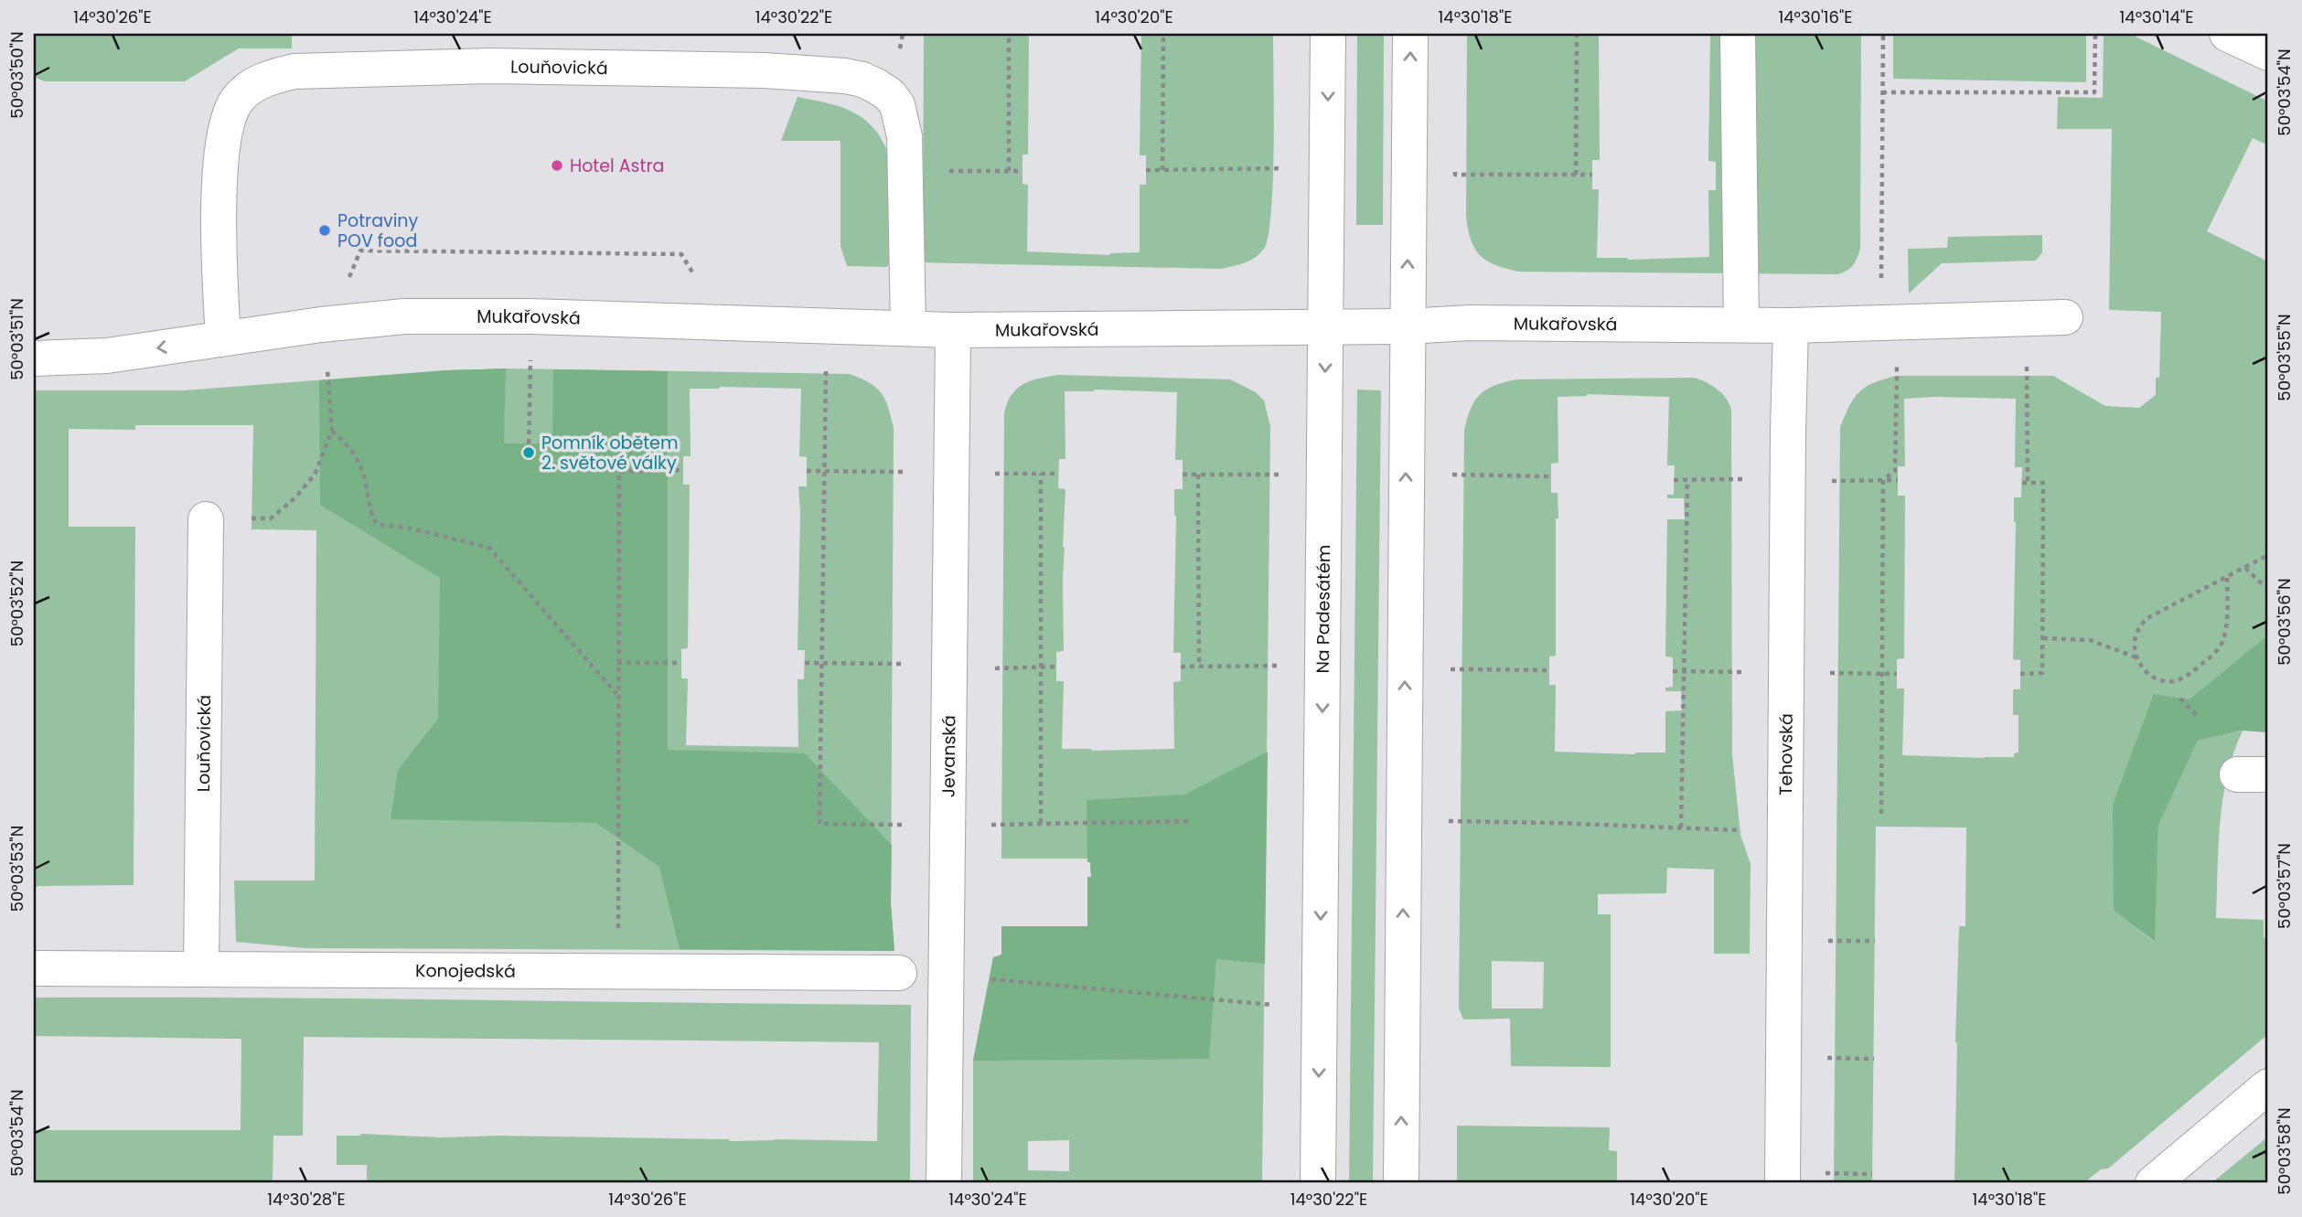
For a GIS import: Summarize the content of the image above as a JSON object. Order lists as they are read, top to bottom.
{
  "streets": {
    "street": [
      "Louňovická",
      "Mukařovská",
      "Na Padesátém",
      "Tehovská",
      "Jevanská",
      "Konojedská"
    ]
  },
  "crossings": [
    ["Louňovická", "Mukařovská"],
    ["Louňovická", "Konojedská"],
    ["Mukařovská", "Na Padesátém"],
    ["Mukařovská", "Tehovská"],
    ["Mukařovská", "Jevanská"]
  ],
  "places": ["Hotel Astra", "Potraviny POV food", "Pomník obětem 2. světové války"],
  "coordinates": [
    "14°30'26\"E",
    "14°30'24\"E",
    "14°30'22\"E",
    "14°30'20\"E",
    "14°30'18\"E",
    "14°30'16\"E",
    "14°30'14\"E",
    "50°03'50\"N",
    "50°03'54\"N",
    "50°03'51\"N",
    "50°03'55\"N",
    "50°03'52\"N",
    "50°03'56\"N",
    "50°03'53\"N",
    "50°03'57\"N",
    "50°03'58\"N",
    "14°30'28\"E"
  ]
}
